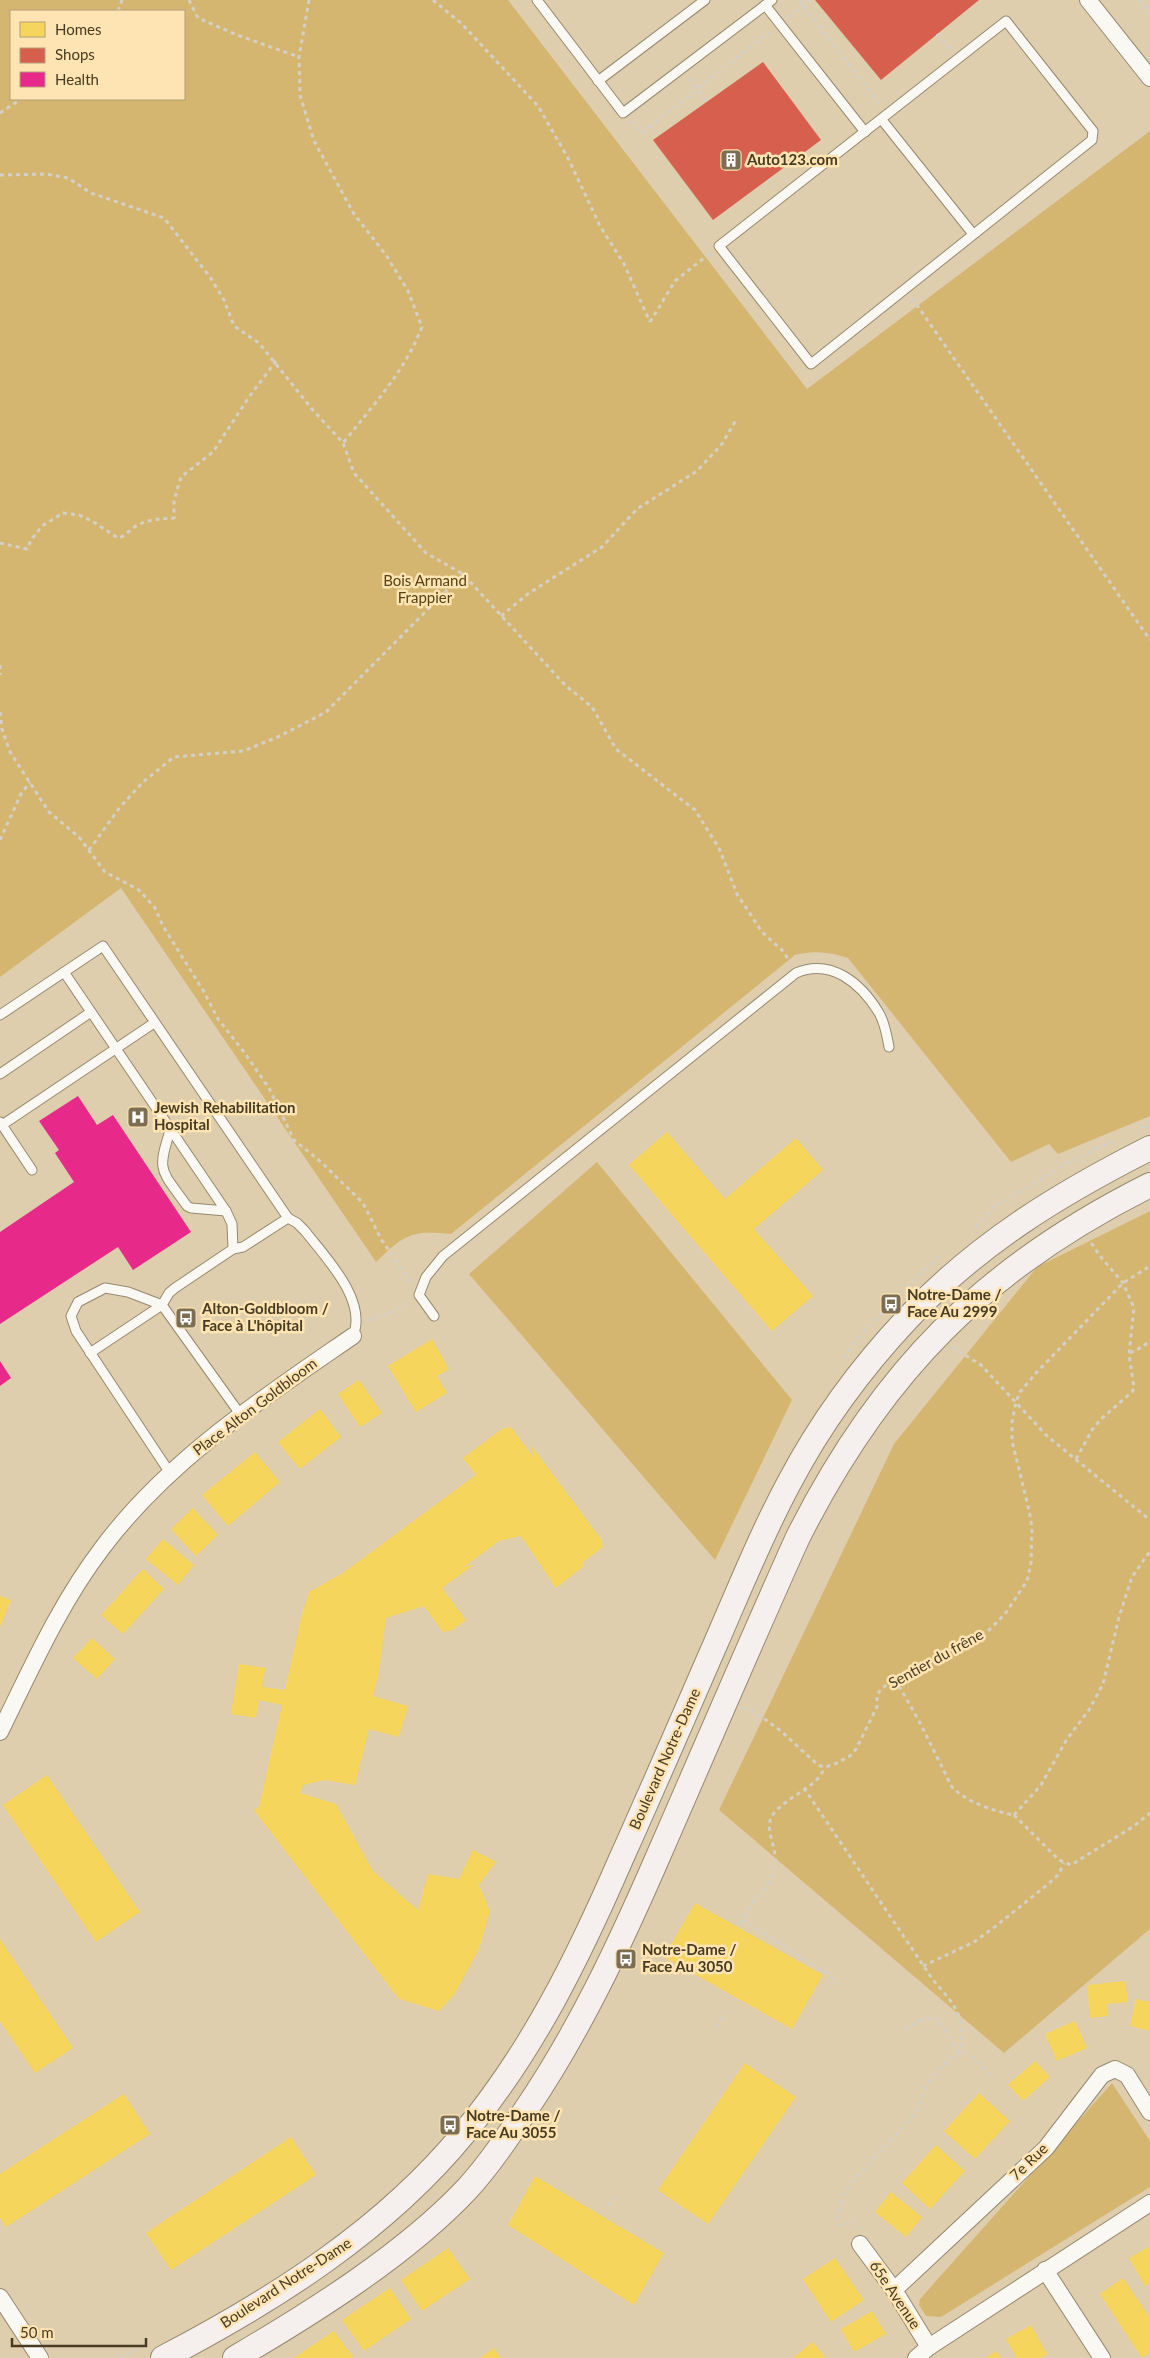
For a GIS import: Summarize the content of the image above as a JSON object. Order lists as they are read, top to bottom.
{
  "streets": {
    "street": [
      "Place Alton Goldbloom",
      "Boulevard Notre-Dame",
      "7e Rue",
      "65e Avenue"
    ],
    "path": ["Sentier du frêne"]
  },
  "crossings": [
    ["7e Rue", "65e Avenue"]
  ],
  "parks": ["Bois Armand Frappier"],
  "places": {
    "building": ["Auto123.com"],
    "hospital": ["Jewish Rehabilitation Hospital"],
    "bus stop": [
      "Notre-Dame / Face Au 2999",
      "Alton-Goldbloom / Face à L'hôpital",
      "Notre-Dame / Face Au 3050",
      "Notre-Dame / Face Au 3055"
    ]
  },
  "legend": ["Homes", "Shops", "Health"],
  "scale_bar": "50 m"
}
